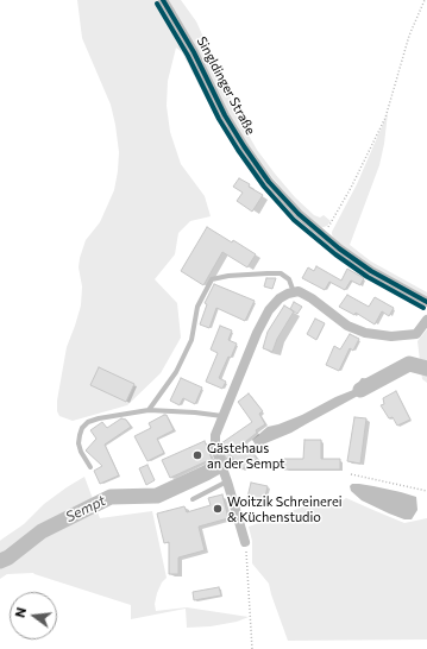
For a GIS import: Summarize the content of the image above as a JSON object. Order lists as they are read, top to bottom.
{
  "streets": {
    "street": ["Singldinger Straße"]
  },
  "water": ["Sempt"],
  "places": ["Gästehaus an der Sempt", "Woitzik Schreinerei & Küchenstudio"],
  "north": "left"
}
